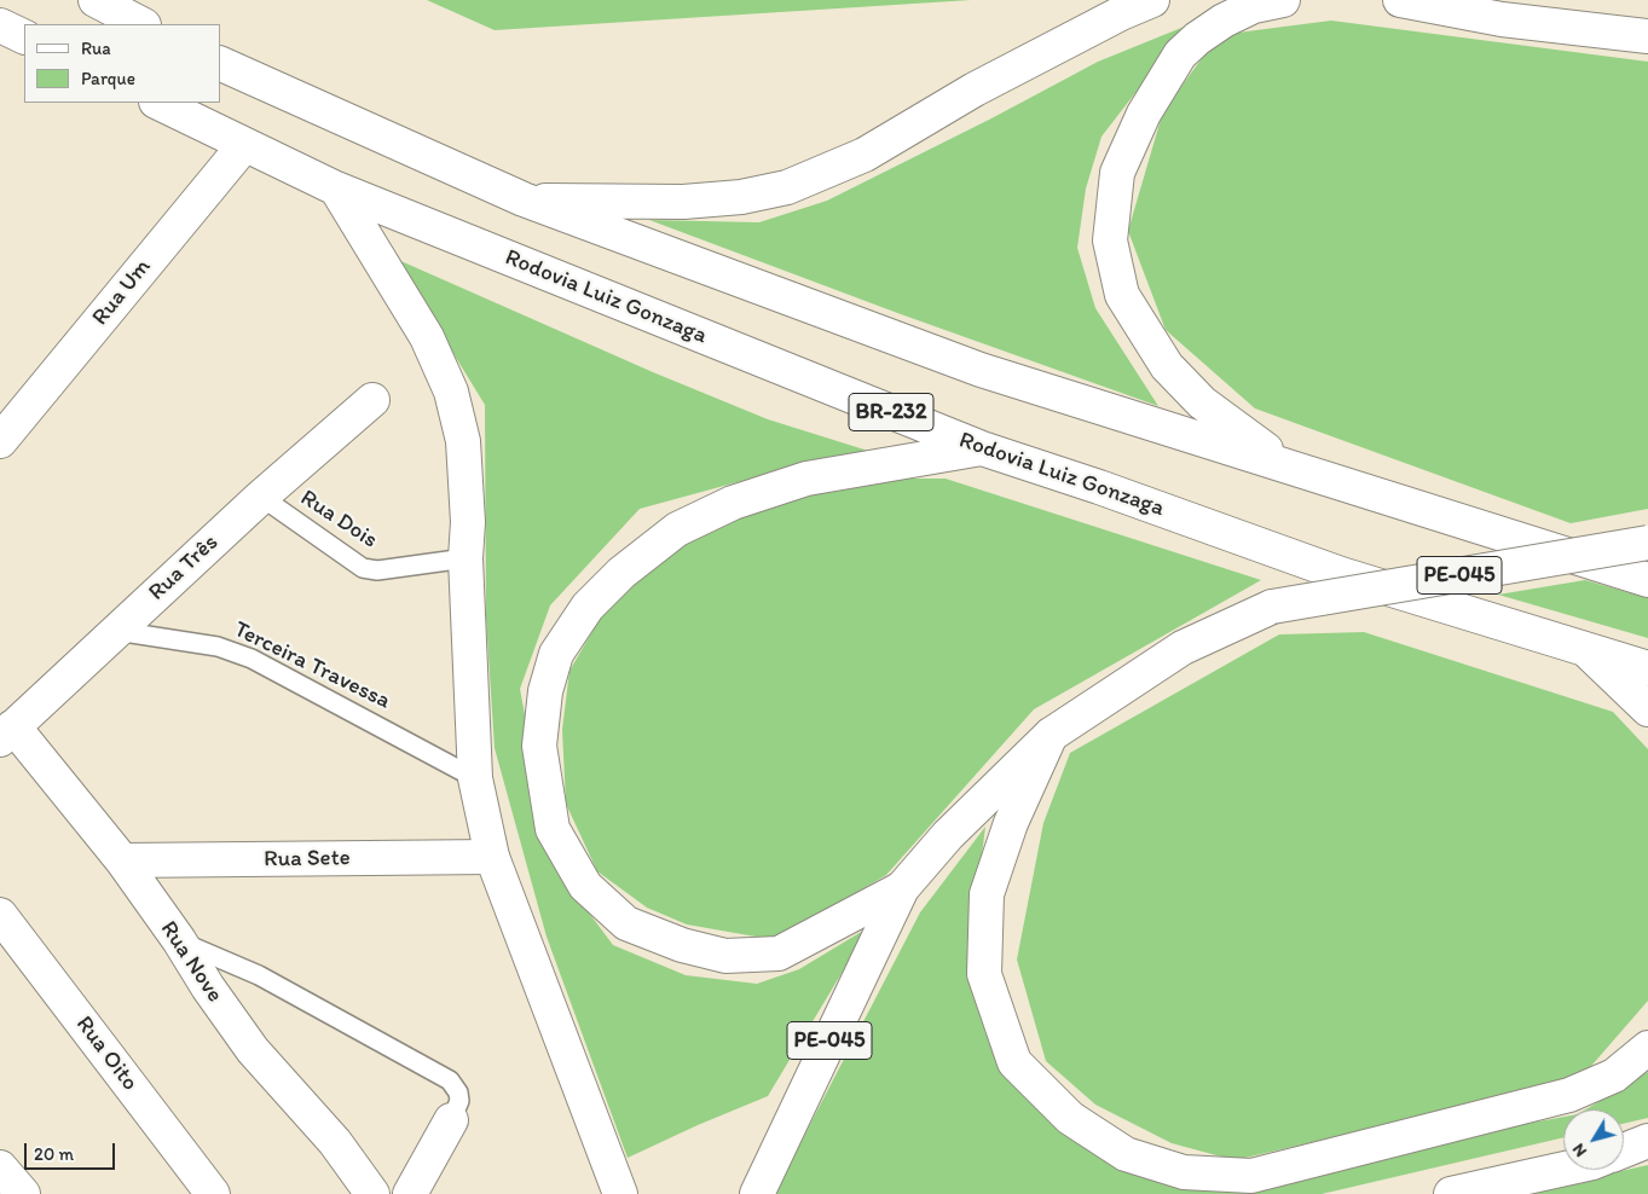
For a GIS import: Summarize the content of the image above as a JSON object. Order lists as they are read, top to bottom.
{
  "streets": {
    "main road": [
      "Rua Um",
      "Rodovia Luiz Gonzaga",
      "BR-232",
      "Rua Três",
      "PE-045",
      "Rua Sete",
      "Rua Nove",
      "Rua Oito"
    ],
    "lane": ["Rua Dois", "Terceira Travessa"]
  },
  "crossings": [
    ["Rua Um", "Rodovia Luiz Gonzaga"],
    ["Rua Dois", "Rua Três"],
    ["Rua Três", "Terceira Travessa"],
    ["Rua Três", "Rua Nove"],
    ["Rua Sete", "Rua Nove"]
  ],
  "legend": ["Rua", "Parque"],
  "scale_bar": "20 m",
  "north": "bottom left"
}
